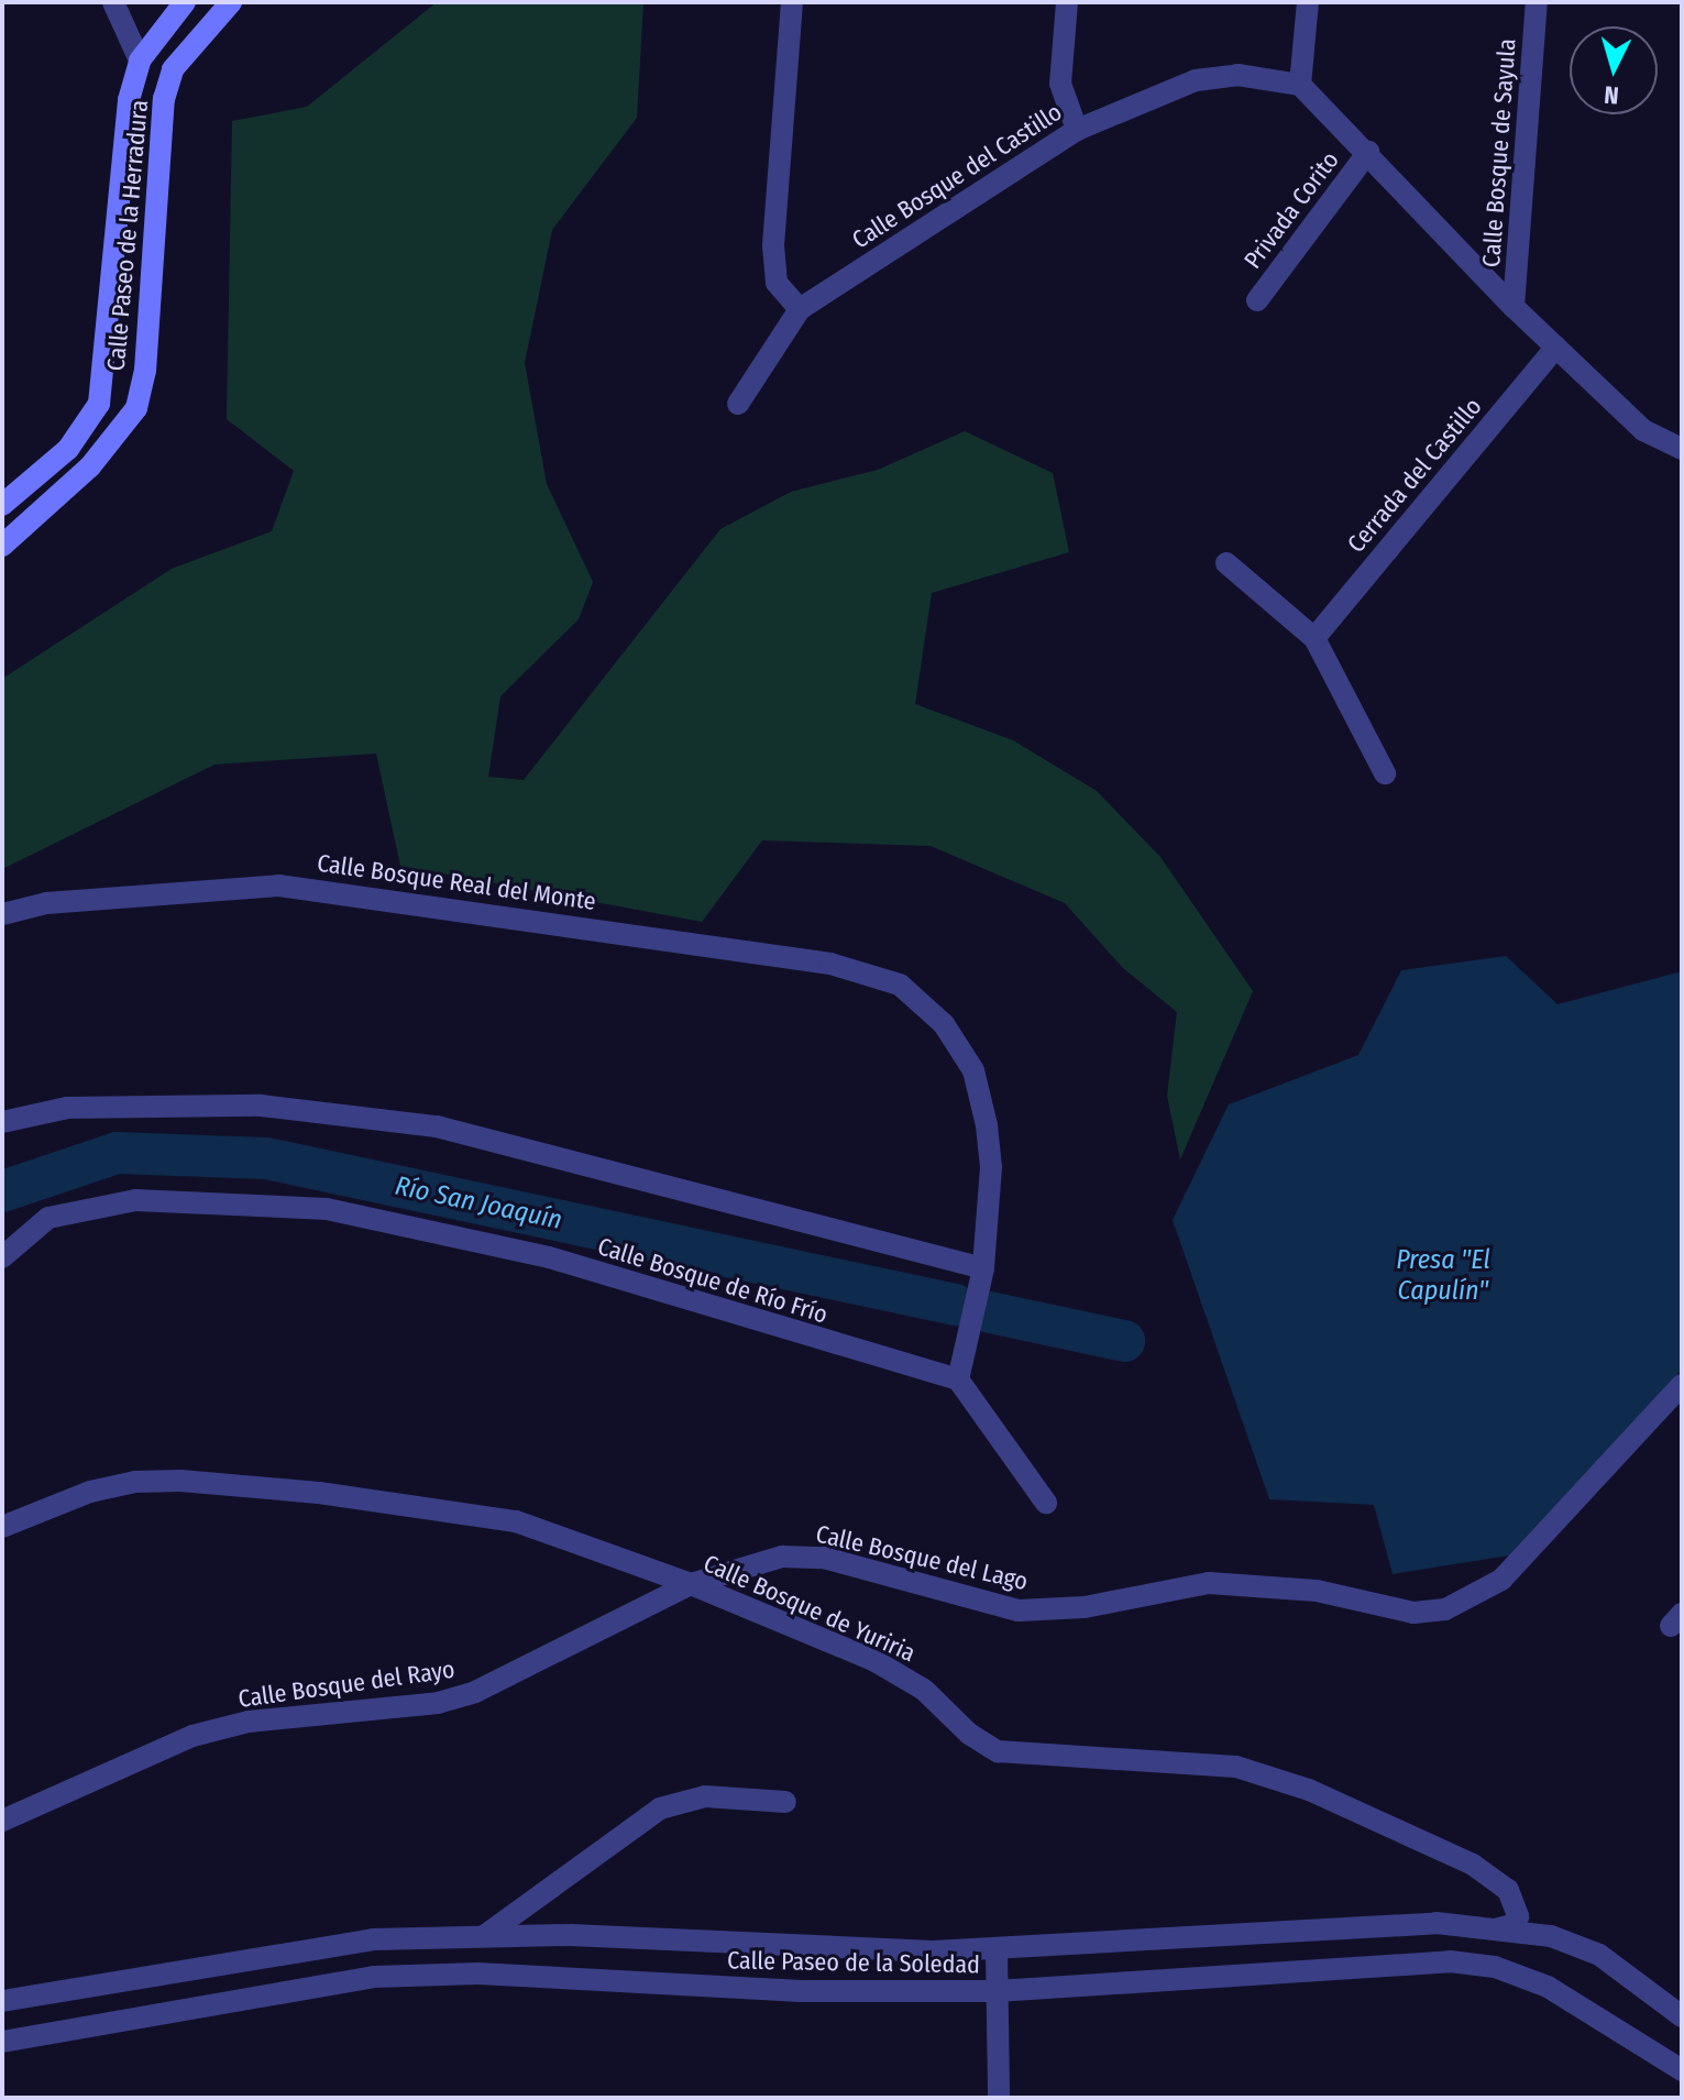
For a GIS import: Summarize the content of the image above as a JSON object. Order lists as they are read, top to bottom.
{
  "streets": {
    "main road": ["Calle Paseo de la Herradura"],
    "street": [
      "Calle Bosque de Sayula",
      "Calle Bosque del Castillo",
      "Privada Corito",
      "Cerrada del Castillo",
      "Calle Bosque Real del Monte",
      "Calle Bosque de Río Frío",
      "Calle Bosque del Lago",
      "Calle Bosque de Yuriria",
      "Calle Bosque del Rayo",
      "Calle Paseo de la Soledad"
    ]
  },
  "crossings": [
    ["Calle Bosque del Lago", "Calle Bosque de Yuriria"],
    ["Calle Bosque del Lago", "Calle Bosque del Rayo"],
    ["Calle Bosque de Yuriria", "Calle Bosque del Rayo"],
    ["Calle Bosque de Yuriria", "Calle Paseo de la Soledad"]
  ],
  "water": ["Río San Joaquín", "Presa \"El Capulín\""],
  "north": "bottom"
}
